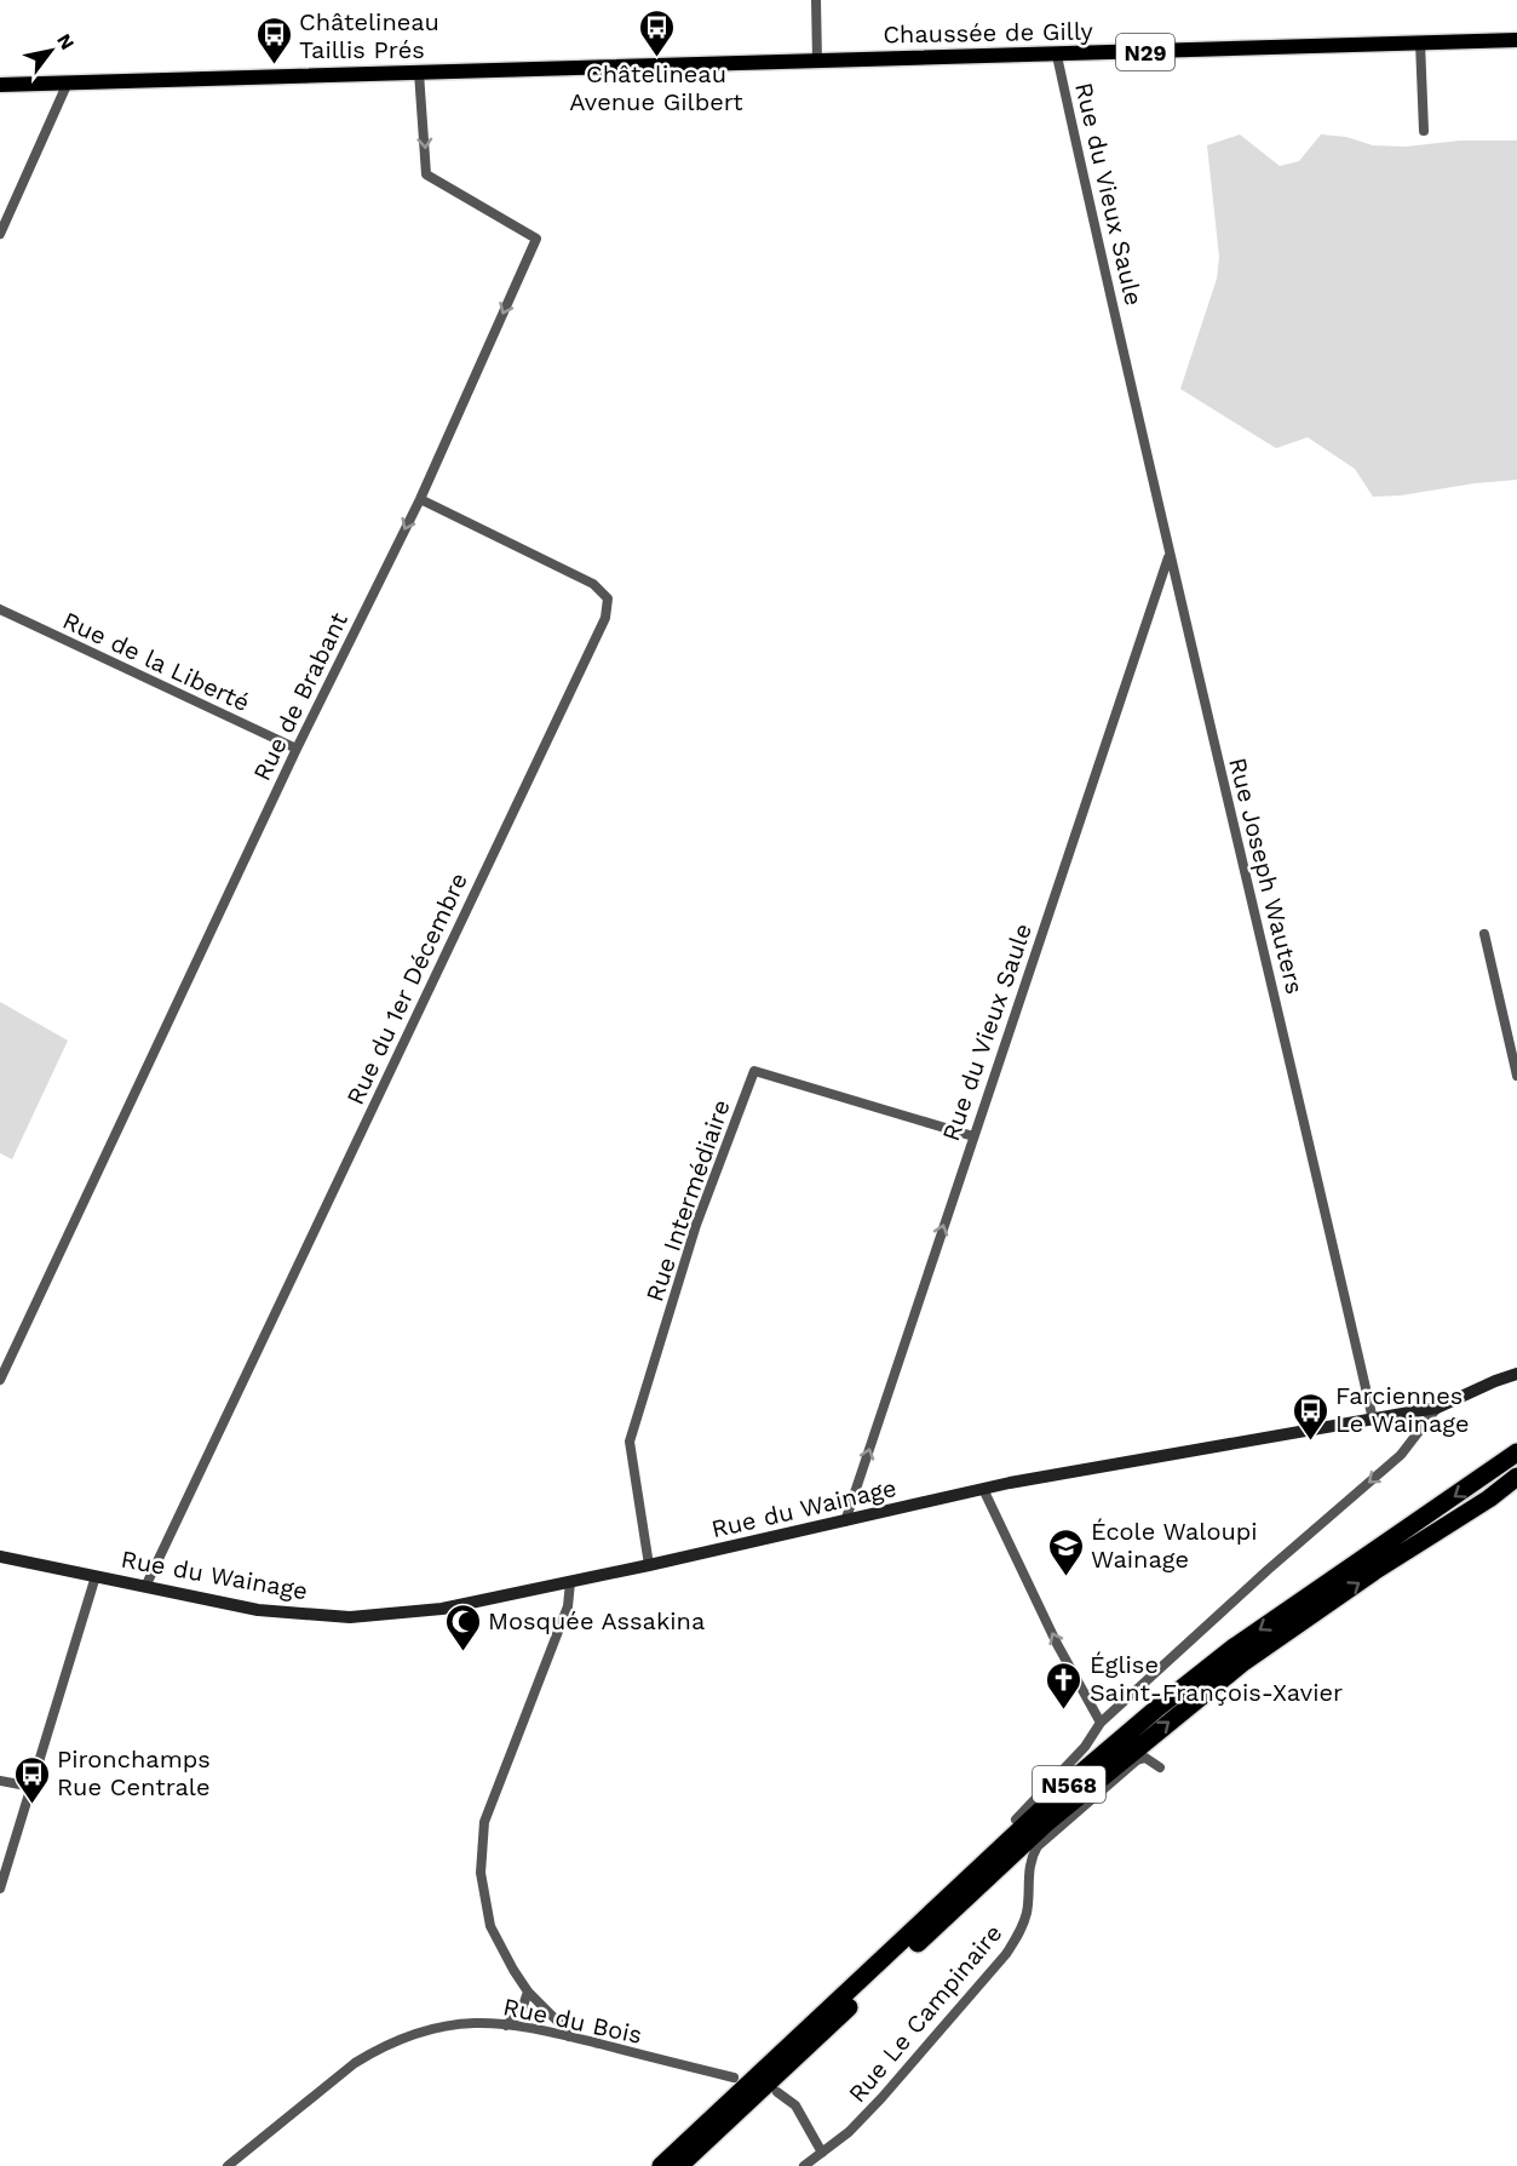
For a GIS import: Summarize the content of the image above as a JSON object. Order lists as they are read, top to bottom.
{
  "streets": {
    "highway": ["N568"],
    "main road": ["Chaussée de Gilly", "N29"],
    "street": [
      "Rue du Vieux Saule",
      "Rue de la Liberté",
      "Rue de Brabant",
      "Rue Joseph Wauters",
      "Rue du 1er Décembre",
      "Rue Intermédiaire",
      "Rue du Wainage",
      "Rue Le Campinaire",
      "Rue du Bois"
    ]
  },
  "crossings": [
    ["Chaussée de Gilly", "N29"],
    ["Chaussée de Gilly", "Rue du Vieux Saule"],
    ["Chaussée de Gilly", "Rue de Brabant"],
    ["N29", "Rue de Brabant"],
    ["Rue du Vieux Saule", "Rue Joseph Wauters"],
    ["Rue du Vieux Saule", "Rue Intermédiaire"],
    ["Rue du Vieux Saule", "Rue du Wainage"],
    ["Rue de la Liberté", "Rue de Brabant"],
    ["Rue de Brabant", "Rue du 1er Décembre"],
    ["Rue Joseph Wauters", "Rue du Wainage"],
    ["Rue du 1er Décembre", "Rue du Wainage"],
    ["Rue Intermédiaire", "Rue du Wainage"]
  ],
  "one_way": ["Rue de Brabant"],
  "places": {
    "bus stop": [
      "Châtelineau Avenue Gilbert",
      "Châtelineau Taillis Prés",
      "Farciennes Le Wainage",
      "Pironchamps Rue Centrale"
    ],
    "school or university": ["École Waloupi Wainage"],
    "mosque": ["Mosquée Assakina"],
    "church": ["Église Saint-François-Xavier"]
  },
  "north": "top right"
}
